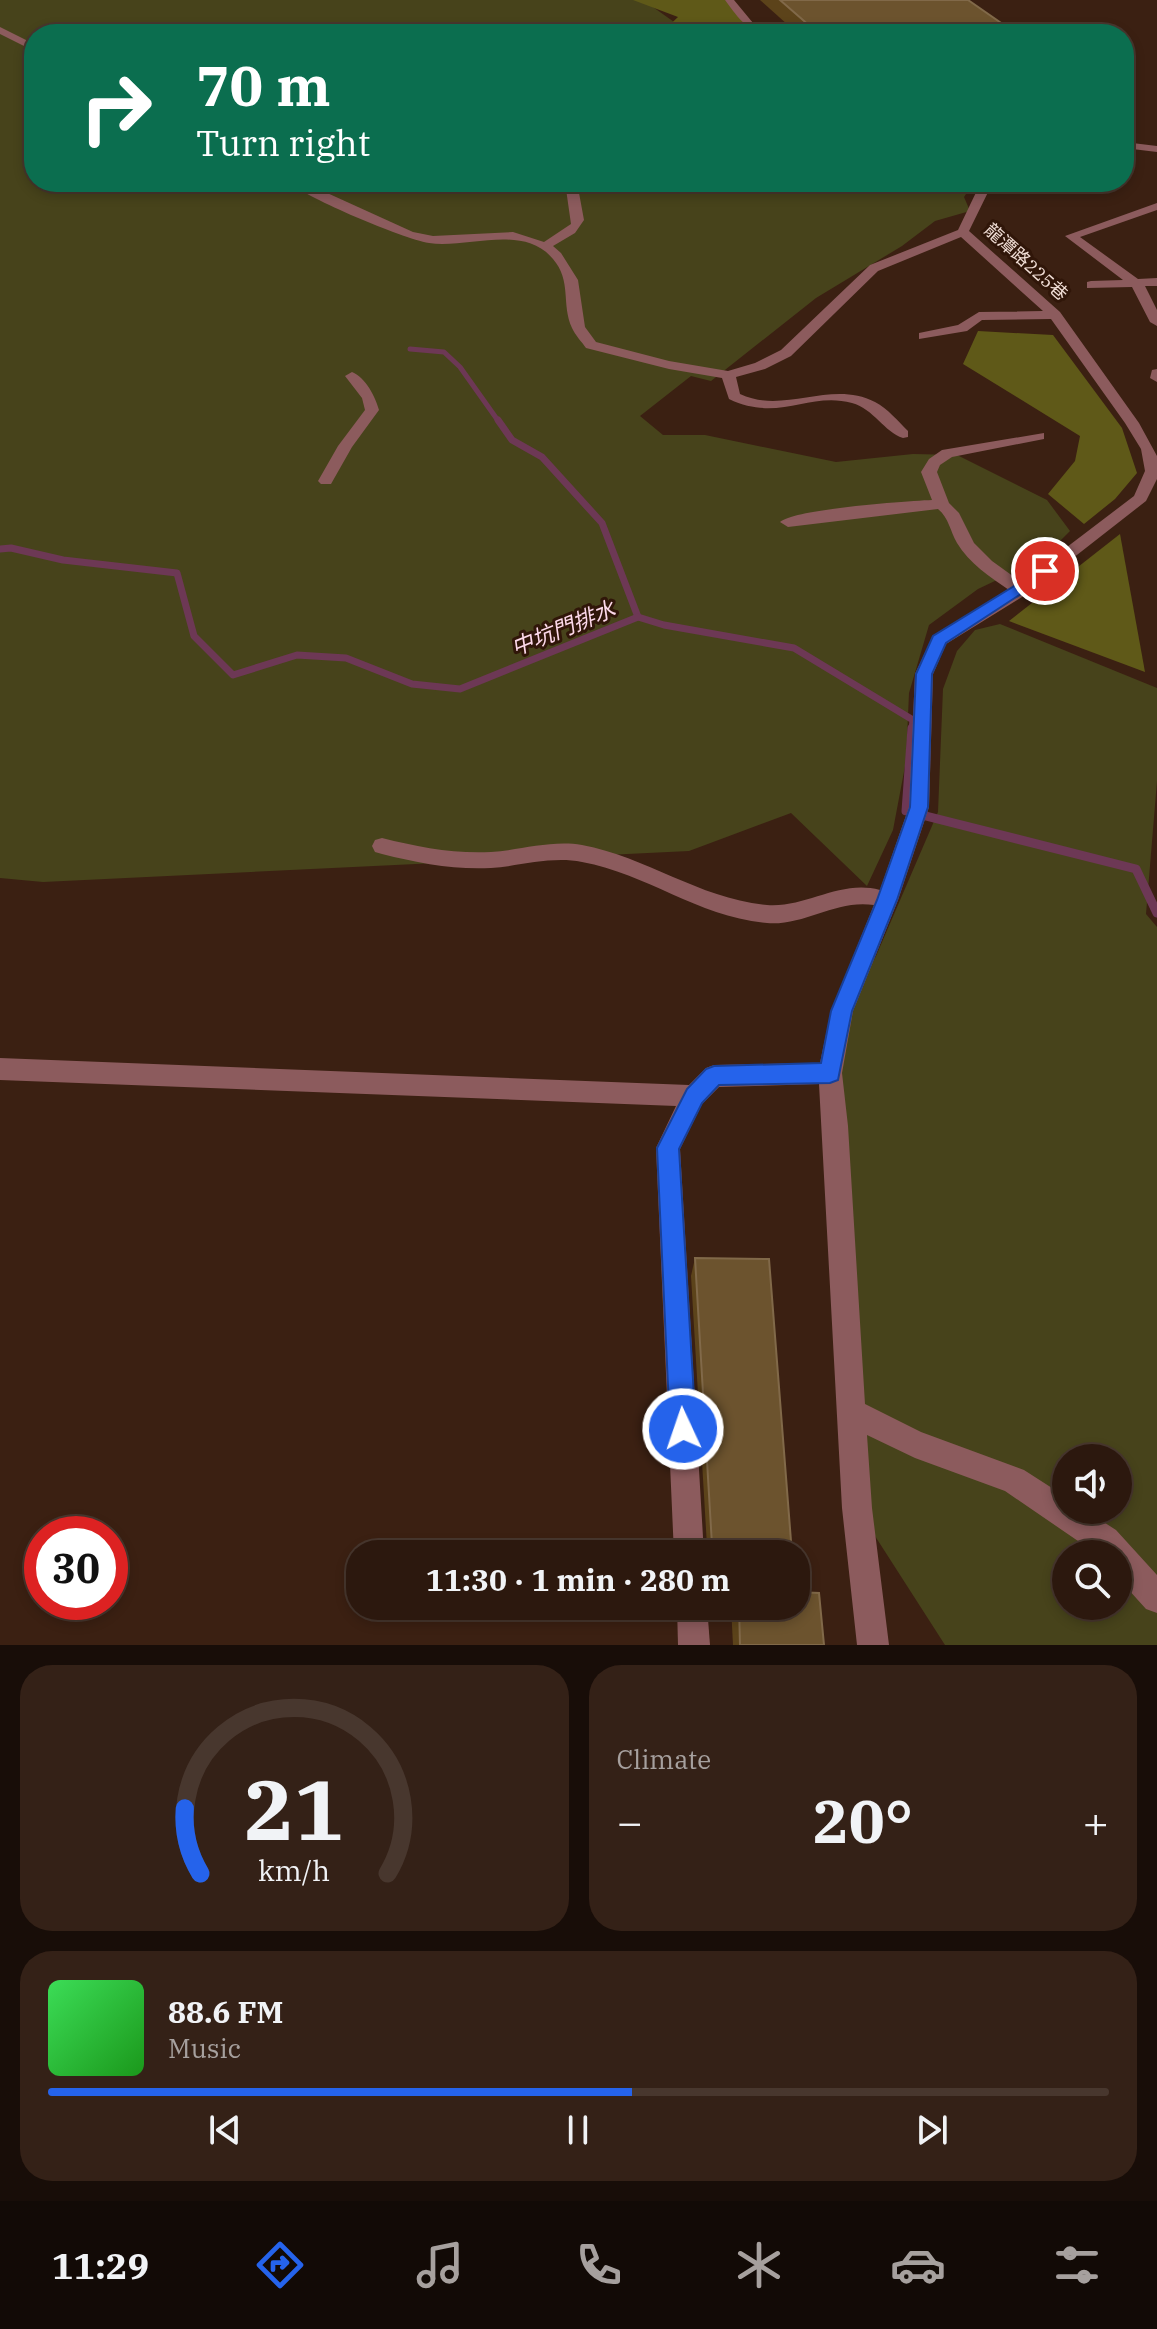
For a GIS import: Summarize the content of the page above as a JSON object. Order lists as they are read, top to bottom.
{
  "streets": {
    "street": ["龍潭路225巷"]
  },
  "water": ["中坑門排水"],
  "page": {
    "turn": ["70 m", "Turn right"],
    "limit": "30",
    "trip": "11:30 · 1 min · 280 m",
    "tile": "Climate",
    "heat": ["−", "20°", "+"],
    "song": ["88.6 FM", "Music"],
    "tabs": "11:29",
    "gauge": ["21", "km/h"]
  }
}
